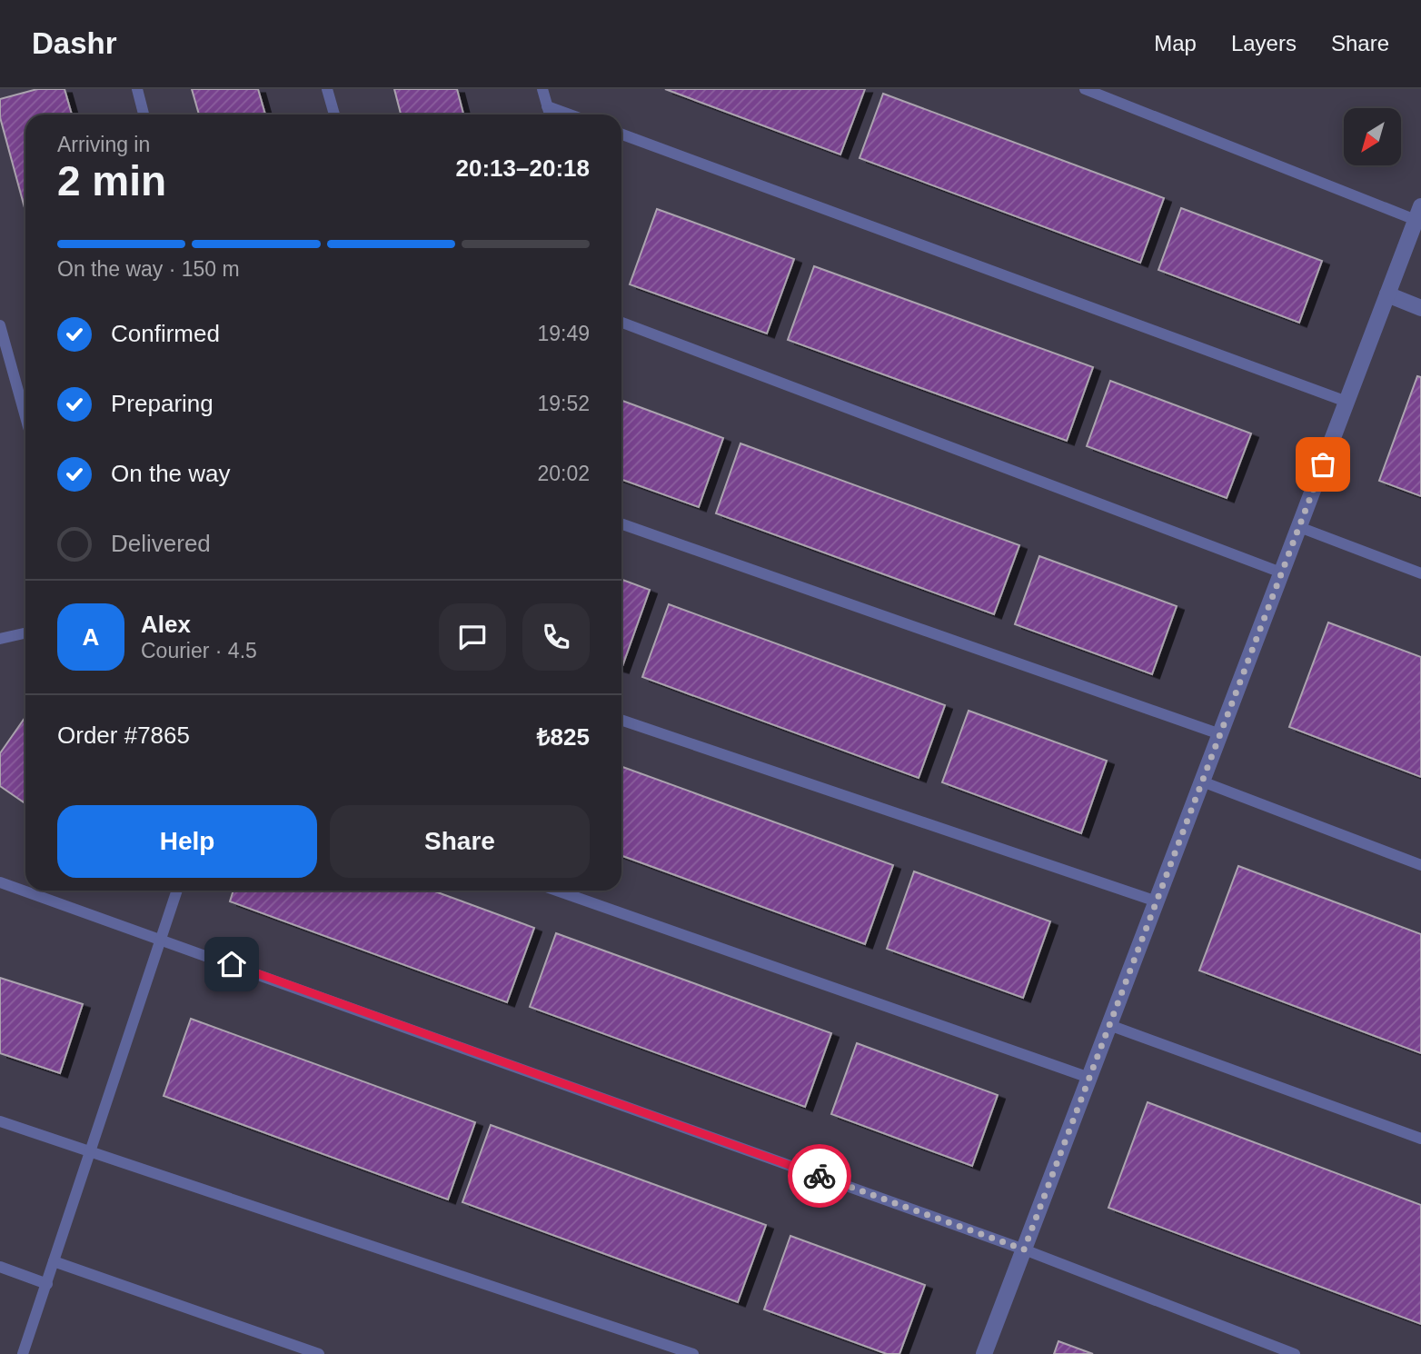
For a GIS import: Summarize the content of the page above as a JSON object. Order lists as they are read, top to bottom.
{
  "north": "bottom left",
  "page": {
    "header": "Dashr",
    "nav": ["Map", "Layers", "Share"],
    "heading": ["2 min", "Arriving in", "20:13–20:18"],
    "panel": [
      "Alex",
      "Courier · 4.5",
      "Order #7865",
      "₺825"
    ],
    "bar": "On the way · 150 m",
    "list": [
      ["Confirmed", "19:49"],
      ["Preparing", "19:52"],
      ["On the way", "20:02"],
      "Delivered"
    ],
    "round": "A",
    "buttons": ["Help", "Share"]
  }
}
